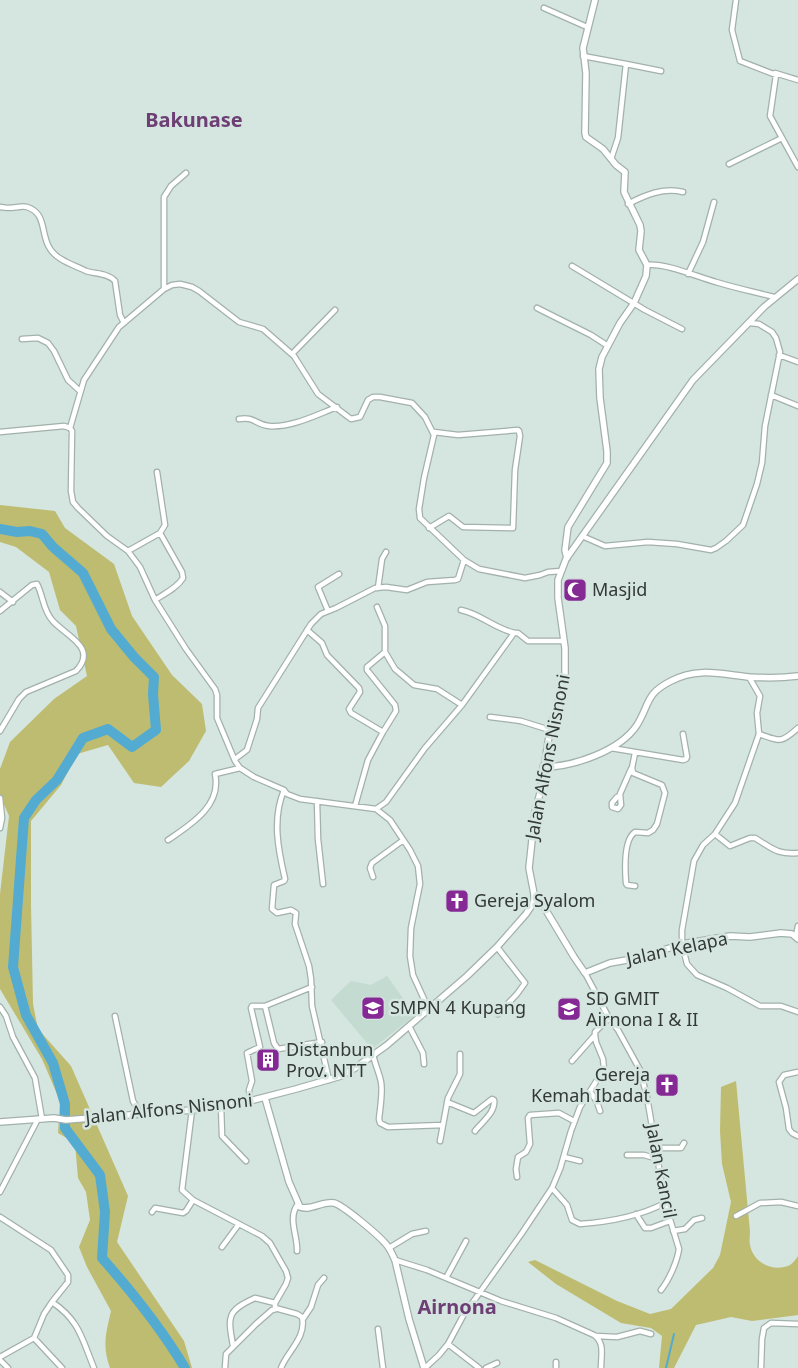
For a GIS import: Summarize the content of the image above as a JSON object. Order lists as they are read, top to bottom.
{
  "streets": {
    "street": ["Jalan Alfons Nisnoni", "Jalan Kelapa", "Jalan Kancil"]
  },
  "crossings": [
    ["Jalan Alfons Nisnoni", "Jalan Kancil"],
    ["Jalan Kelapa", "Jalan Kancil"]
  ],
  "districts": ["Bakunase", "Airnona"],
  "places": {
    "mosque": ["Masjid"],
    "church": ["Gereja Syalom", "Gereja Kemah Ibadat"],
    "school or university": ["SMPN 4 Kupang", "SD GMIT Airnona I & II"],
    "building": ["Distanbun Prov. NTT"]
  }
}
